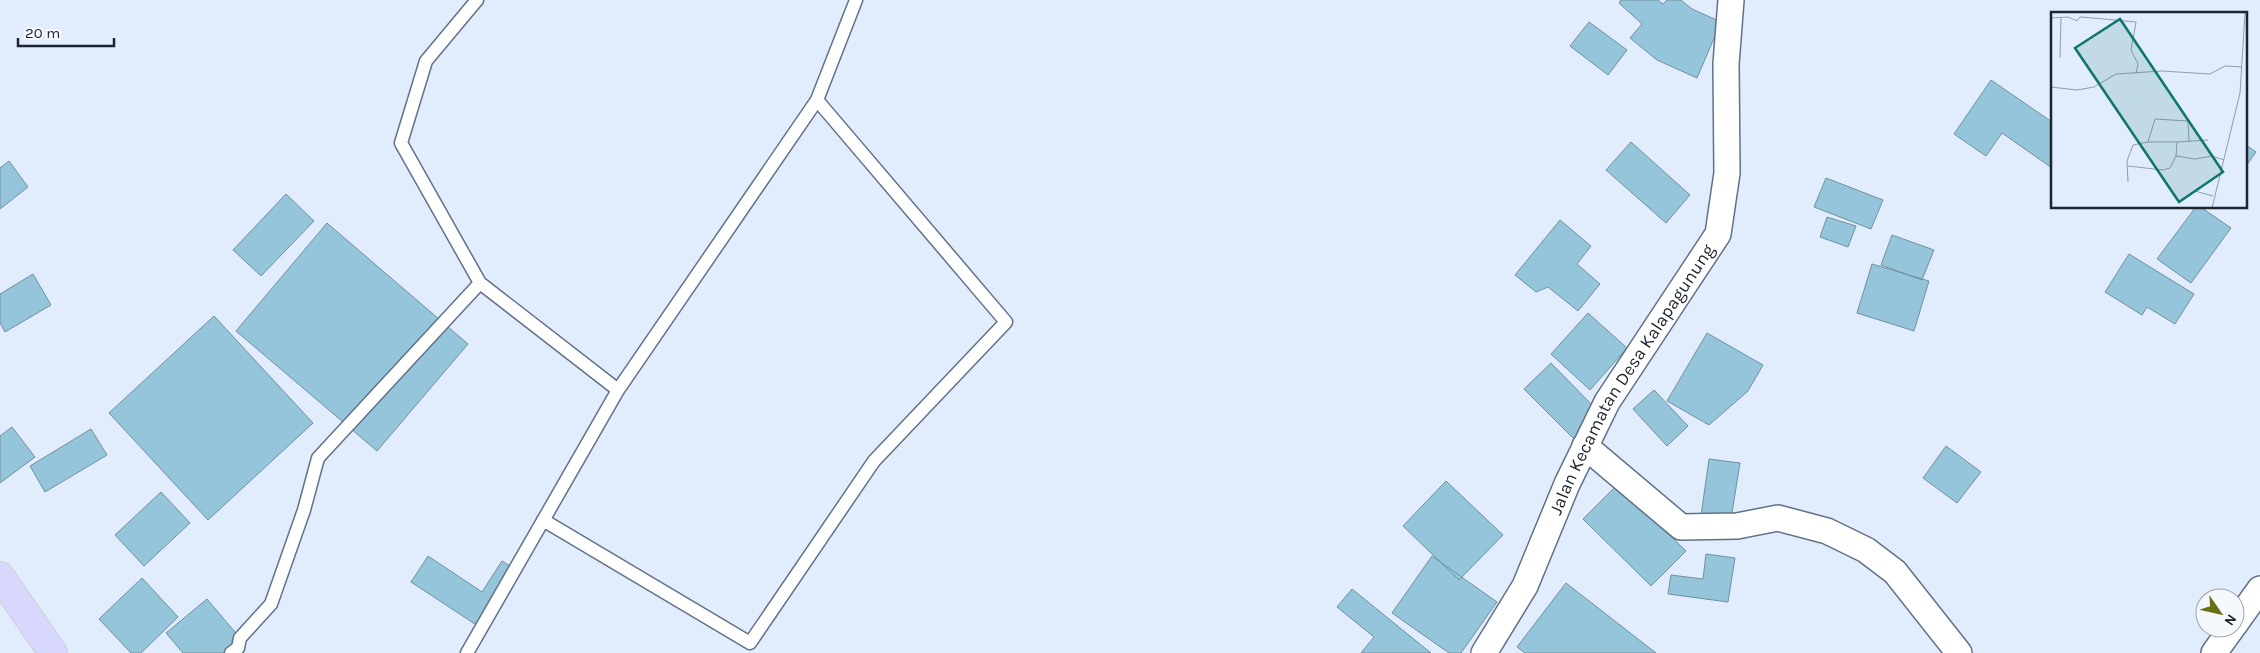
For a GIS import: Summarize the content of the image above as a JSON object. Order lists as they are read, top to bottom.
{
  "streets": {
    "street": ["Jalan Kecamatan Desa Kalapagunung"]
  },
  "scale_bar": "20 m",
  "north": "bottom right"
}
